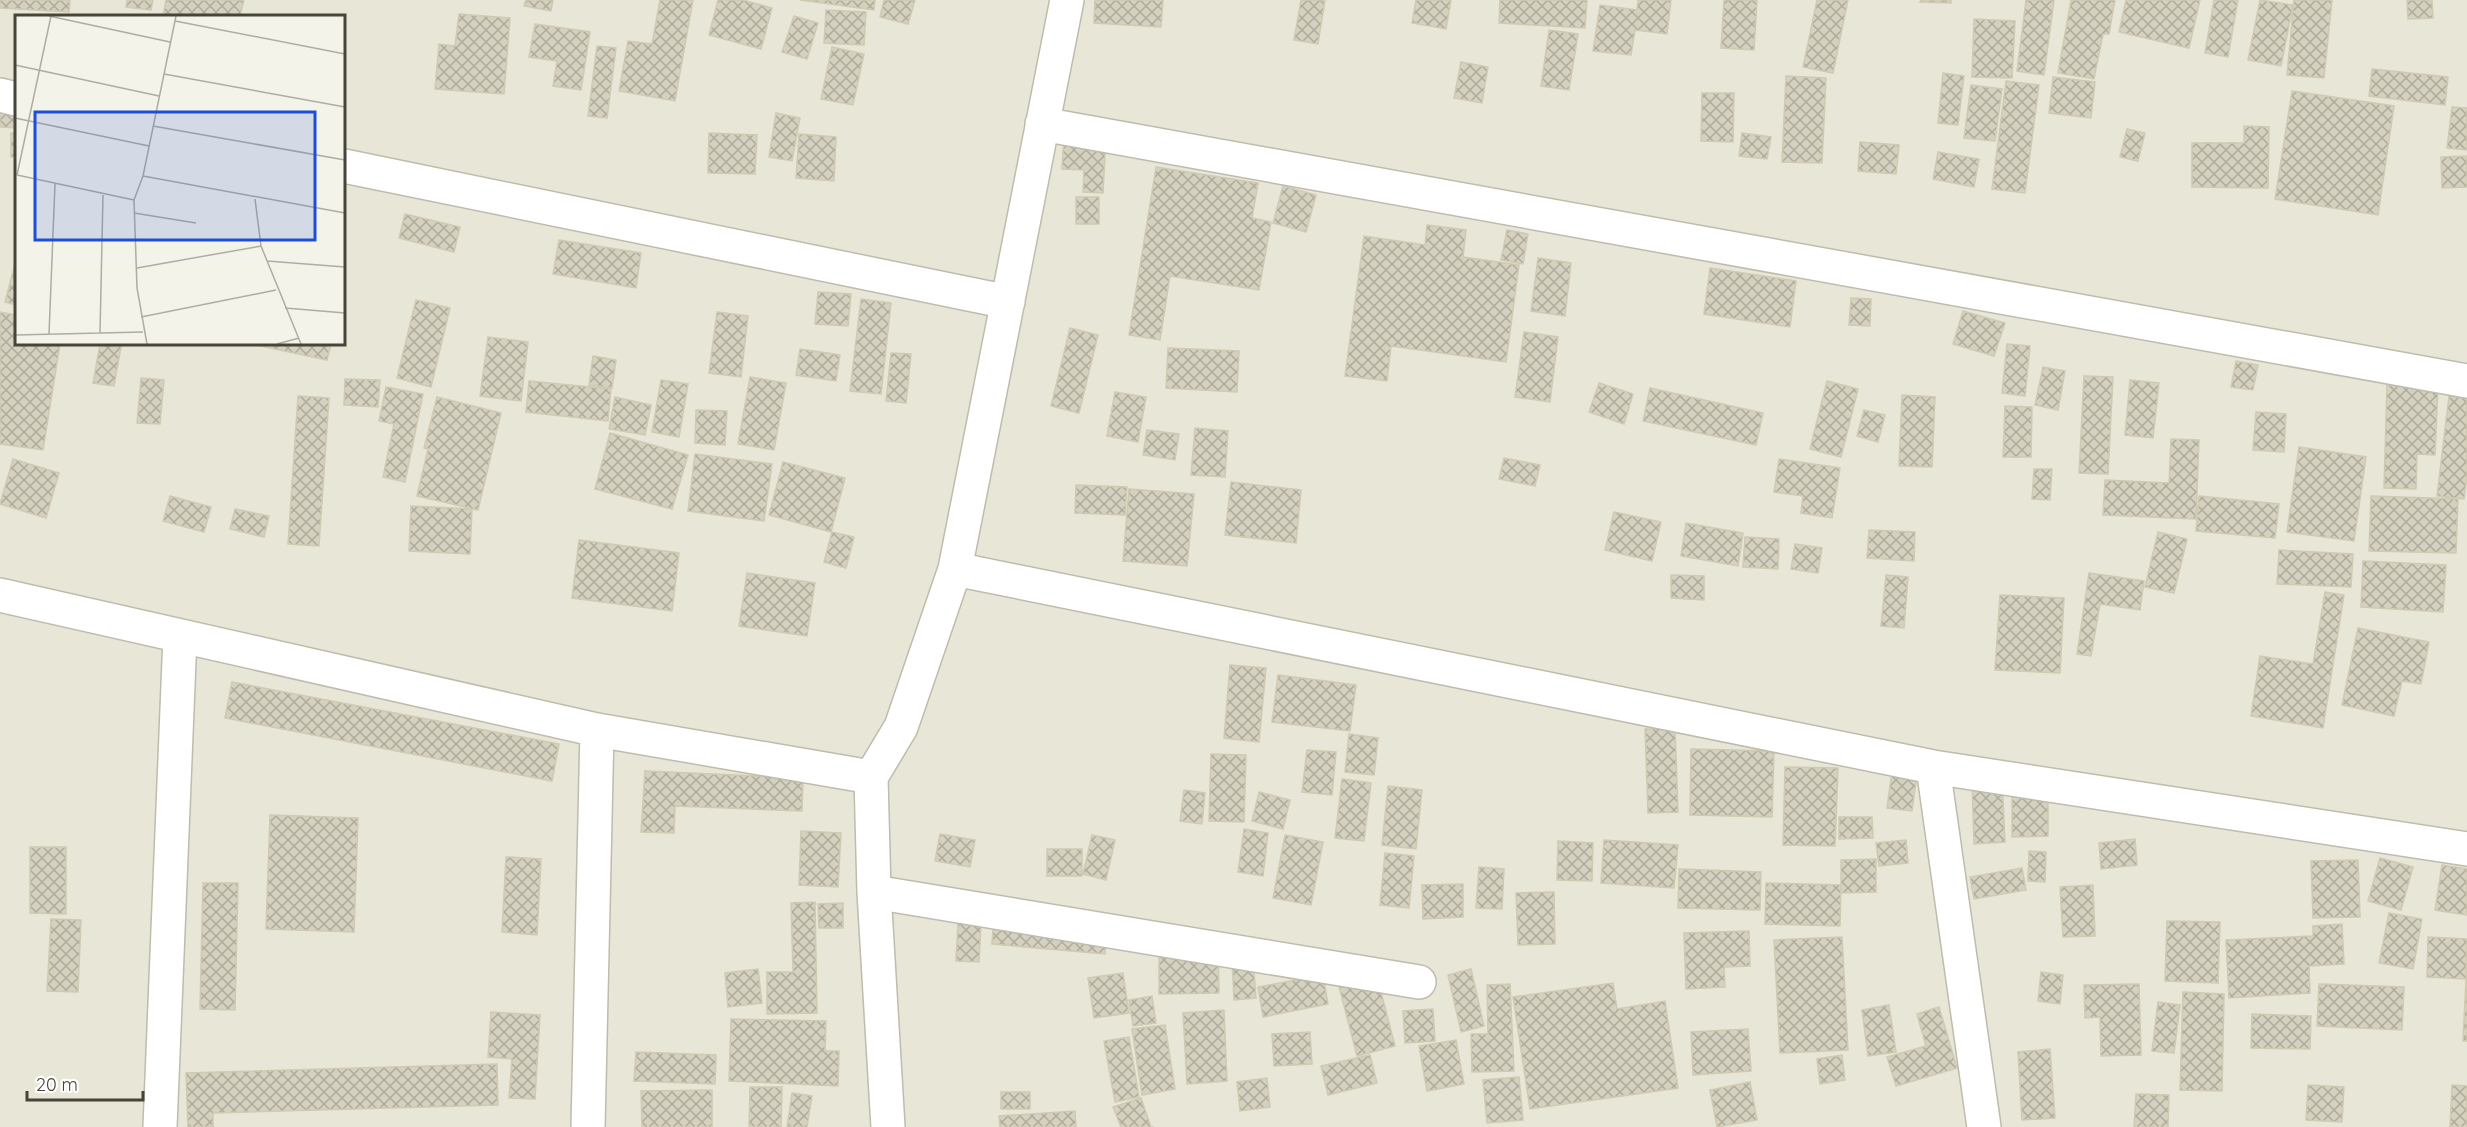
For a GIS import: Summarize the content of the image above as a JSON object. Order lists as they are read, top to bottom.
{
  "scale_bar": "20 m"
}
